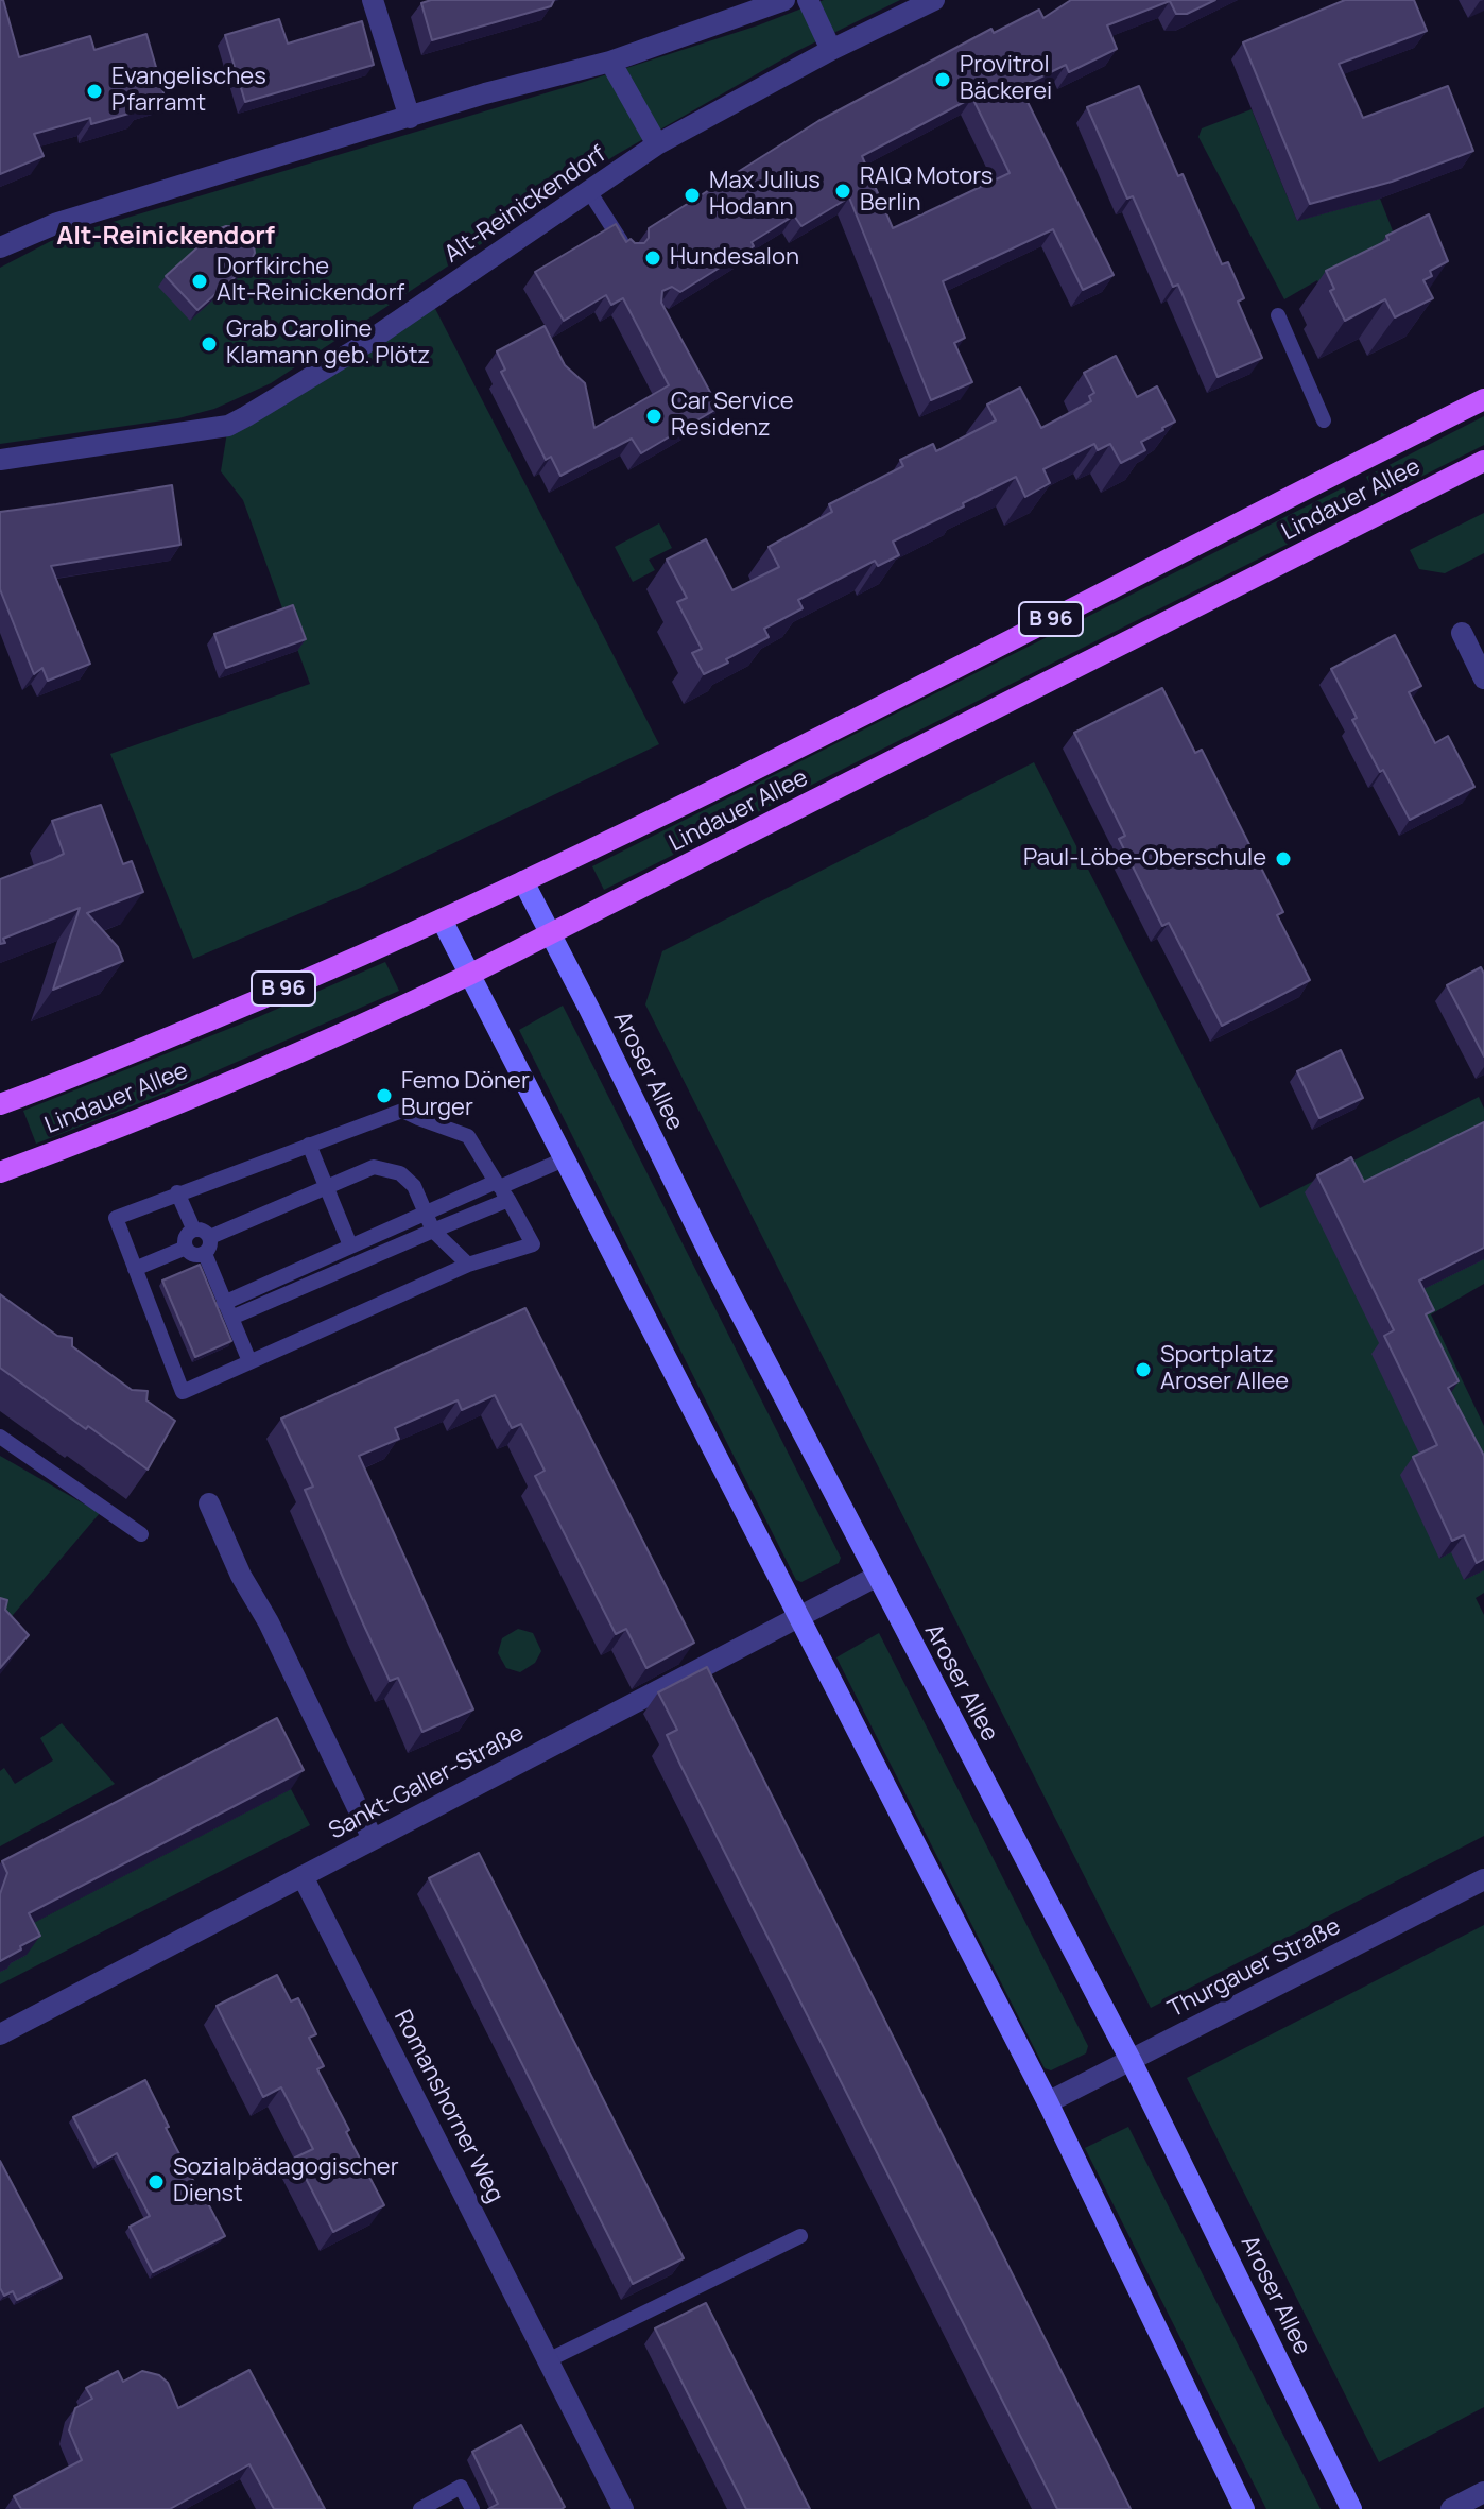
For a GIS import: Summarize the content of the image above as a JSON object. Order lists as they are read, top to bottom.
{
  "streets": {
    "main road": ["Lindauer Allee", "B 96", "Aroser Allee"],
    "street": [
      "Alt-Reinickendorf",
      "Sankt-Galler-Straße",
      "Thurgauer Straße",
      "Romanshorner Weg"
    ]
  },
  "crossings": [
    ["Lindauer Allee", "Aroser Allee"],
    ["Aroser Allee", "Sankt-Galler-Straße"],
    ["Aroser Allee", "Thurgauer Straße"],
    ["Sankt-Galler-Straße", "Romanshorner Weg"]
  ],
  "districts": ["Alt-Reinickendorf"],
  "places": [
    "Provitrol Bäckerei",
    "Evangelisches Pfarramt",
    "RAIQ Motors Berlin",
    "Max Julius Hodann",
    "Hundesalon",
    "Dorfkirche Alt-Reinickendorf",
    "Grab Caroline Klamann geb. Plötz",
    "Car Service Residenz",
    "Paul-Löbe-Oberschule",
    "Femo Döner Burger",
    "Sportplatz Aroser Allee",
    "Sozialpädagogischer Dienst"
  ]
}
